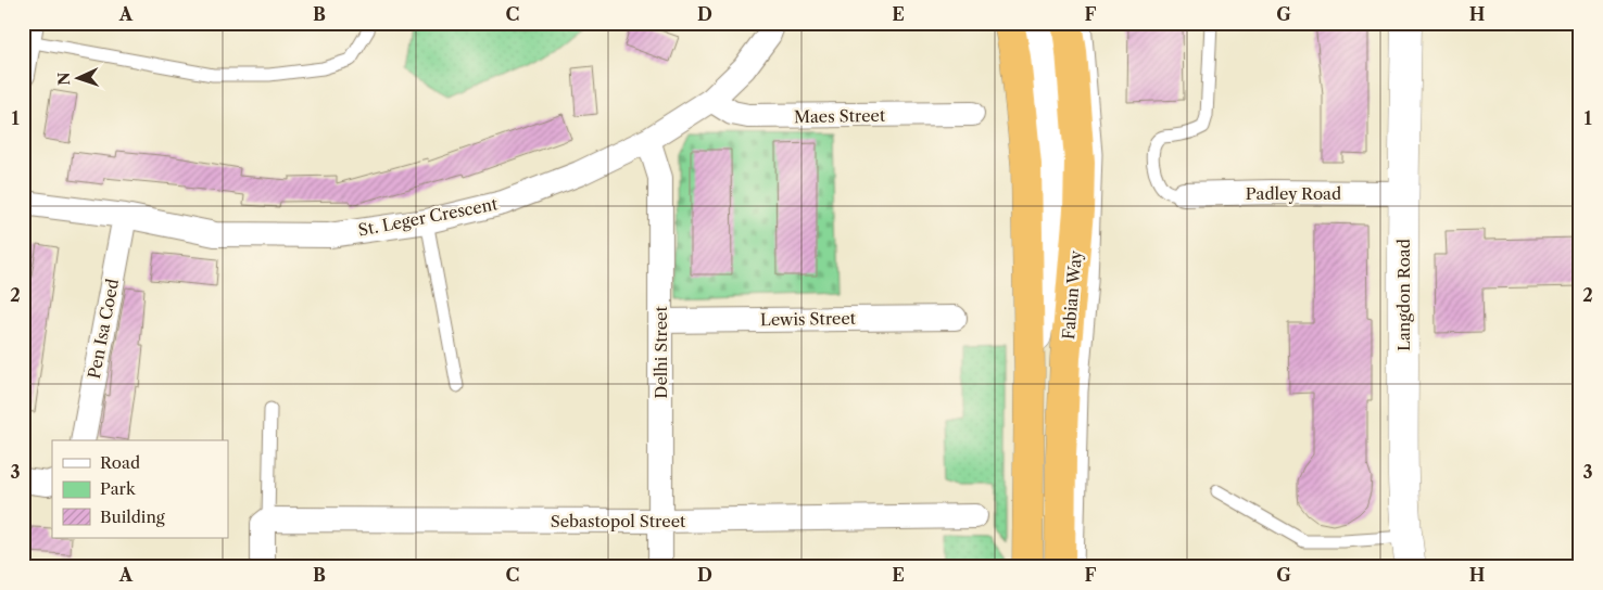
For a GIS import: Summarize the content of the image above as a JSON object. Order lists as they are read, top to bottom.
{
  "streets": {
    "highway": ["Fabian Way"],
    "street": [
      "Maes Street",
      "Padley Road",
      "St. Leger Crescent",
      "Langdon Road",
      "Lewis Street",
      "Pen Isa Coed",
      "Delhi Street",
      "Sebastopol Street"
    ]
  },
  "crossings": [
    ["Maes Street", "St. Leger Crescent"],
    ["Padley Road", "Langdon Road"],
    ["St. Leger Crescent", "Pen Isa Coed"],
    ["St. Leger Crescent", "Delhi Street"],
    ["Lewis Street", "Delhi Street"],
    ["Delhi Street", "Sebastopol Street"]
  ],
  "legend": ["Road", "Park", "Building"],
  "north": "left",
  "grid": {
    "columns": [
      "A",
      "B",
      "C",
      "D",
      "E",
      "F",
      "G",
      "H"
    ],
    "rows": ["1", "2", "3"]
  }
}
